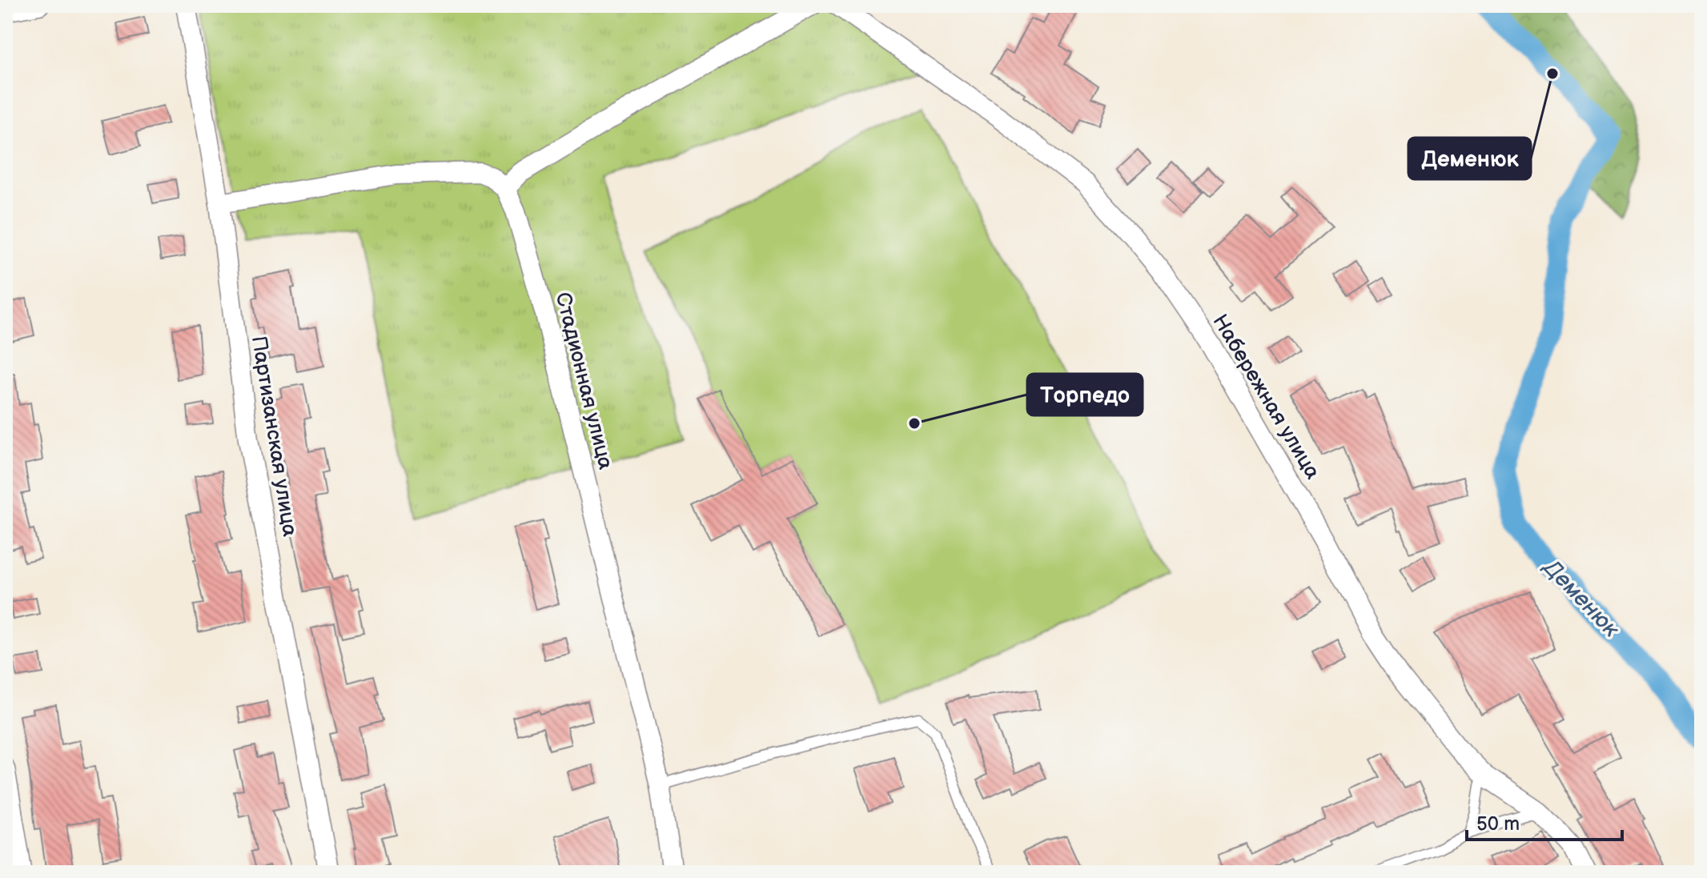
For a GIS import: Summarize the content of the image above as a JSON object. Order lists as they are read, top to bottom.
{
  "streets": {
    "street": ["Стадионная улица", "Набережная улица", "Партизанская улица"]
  },
  "water": ["Деменюк"],
  "places": ["Деменюк", "Торпедо"],
  "scale_bar": "50 m"
}
